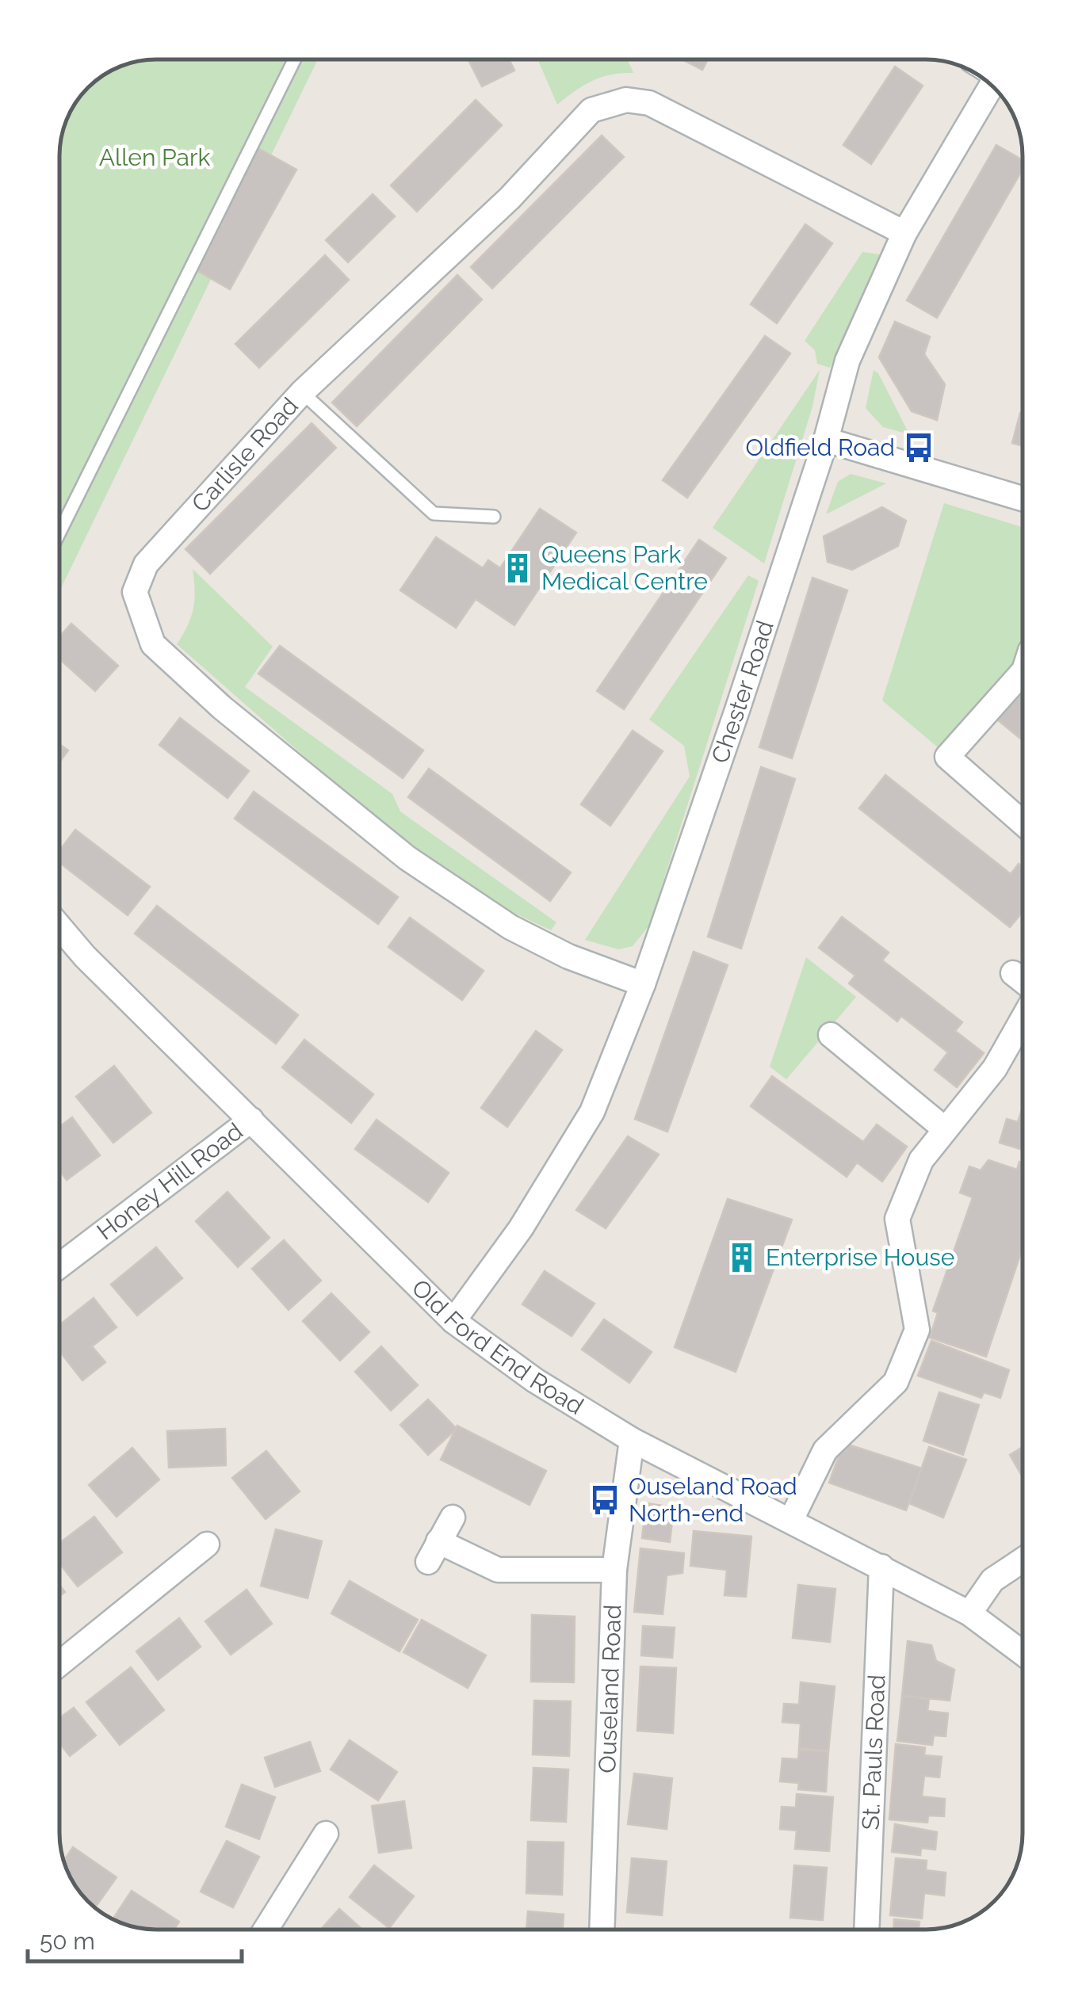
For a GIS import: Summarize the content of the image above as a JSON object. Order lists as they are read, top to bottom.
{
  "streets": {
    "street": [
      "Carlisle Road",
      "Chester Road",
      "Honey Hill Road",
      "Old Ford End Road",
      "Ouseland Road",
      "St. Pauls Road"
    ]
  },
  "crossings": [
    ["Carlisle Road", "Chester Road"],
    ["Chester Road", "Old Ford End Road"],
    ["Honey Hill Road", "Old Ford End Road"],
    ["Old Ford End Road", "Ouseland Road"],
    ["Old Ford End Road", "St. Pauls Road"]
  ],
  "parks": ["Allen Park"],
  "places": {
    "bus stop": ["Oldfield Road", "Ouseland Road North-end"],
    "building": ["Queens Park Medical Centre", "Enterprise House"]
  },
  "scale_bar": "50 m"
}
